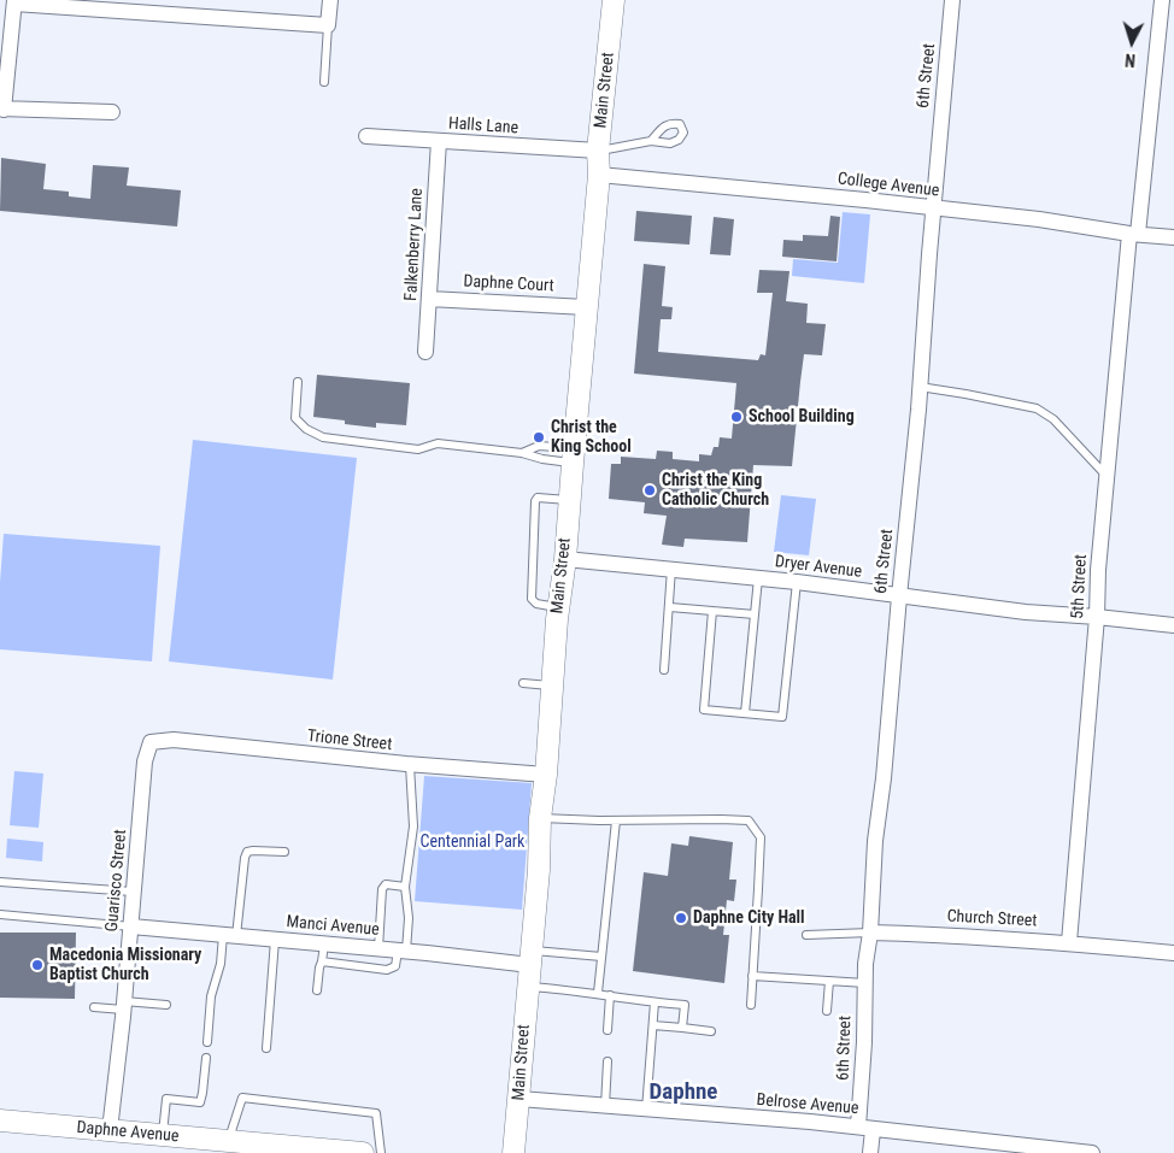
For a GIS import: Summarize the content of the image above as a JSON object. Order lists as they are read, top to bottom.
{
  "streets": {
    "main road": ["Main Street", "Daphne Avenue"],
    "street": [
      "6th Street",
      "Halls Lane",
      "College Avenue",
      "Falkenberry Lane",
      "Daphne Court",
      "Dryer Avenue",
      "5th Street",
      "Trione Street",
      "Guarisco Street",
      "Church Street",
      "Manci Avenue",
      "Belrose Avenue"
    ]
  },
  "crossings": [
    ["6th Street", "College Avenue"],
    ["6th Street", "Dryer Avenue"],
    ["6th Street", "Church Street"],
    ["6th Street", "Belrose Avenue"],
    ["Main Street", "Halls Lane"],
    ["Main Street", "College Avenue"],
    ["Main Street", "Daphne Court"],
    ["Main Street", "Dryer Avenue"],
    ["Main Street", "Trione Street"],
    ["Main Street", "Manci Avenue"],
    ["Main Street", "Belrose Avenue"],
    ["Halls Lane", "Falkenberry Lane"],
    ["College Avenue", "5th Street"],
    ["Falkenberry Lane", "Daphne Court"],
    ["Dryer Avenue", "5th Street"],
    ["5th Street", "Church Street"],
    ["Trione Street", "Guarisco Street"],
    ["Guarisco Street", "Manci Avenue"],
    ["Guarisco Street", "Daphne Avenue"]
  ],
  "districts": ["Daphne"],
  "parks": ["Centennial Park"],
  "places": [
    "School Building",
    "Christ the King School",
    "Christ the King Catholic Church",
    "Daphne City Hall",
    "Macedonia Missionary Baptist Church"
  ],
  "north": "bottom"
}
